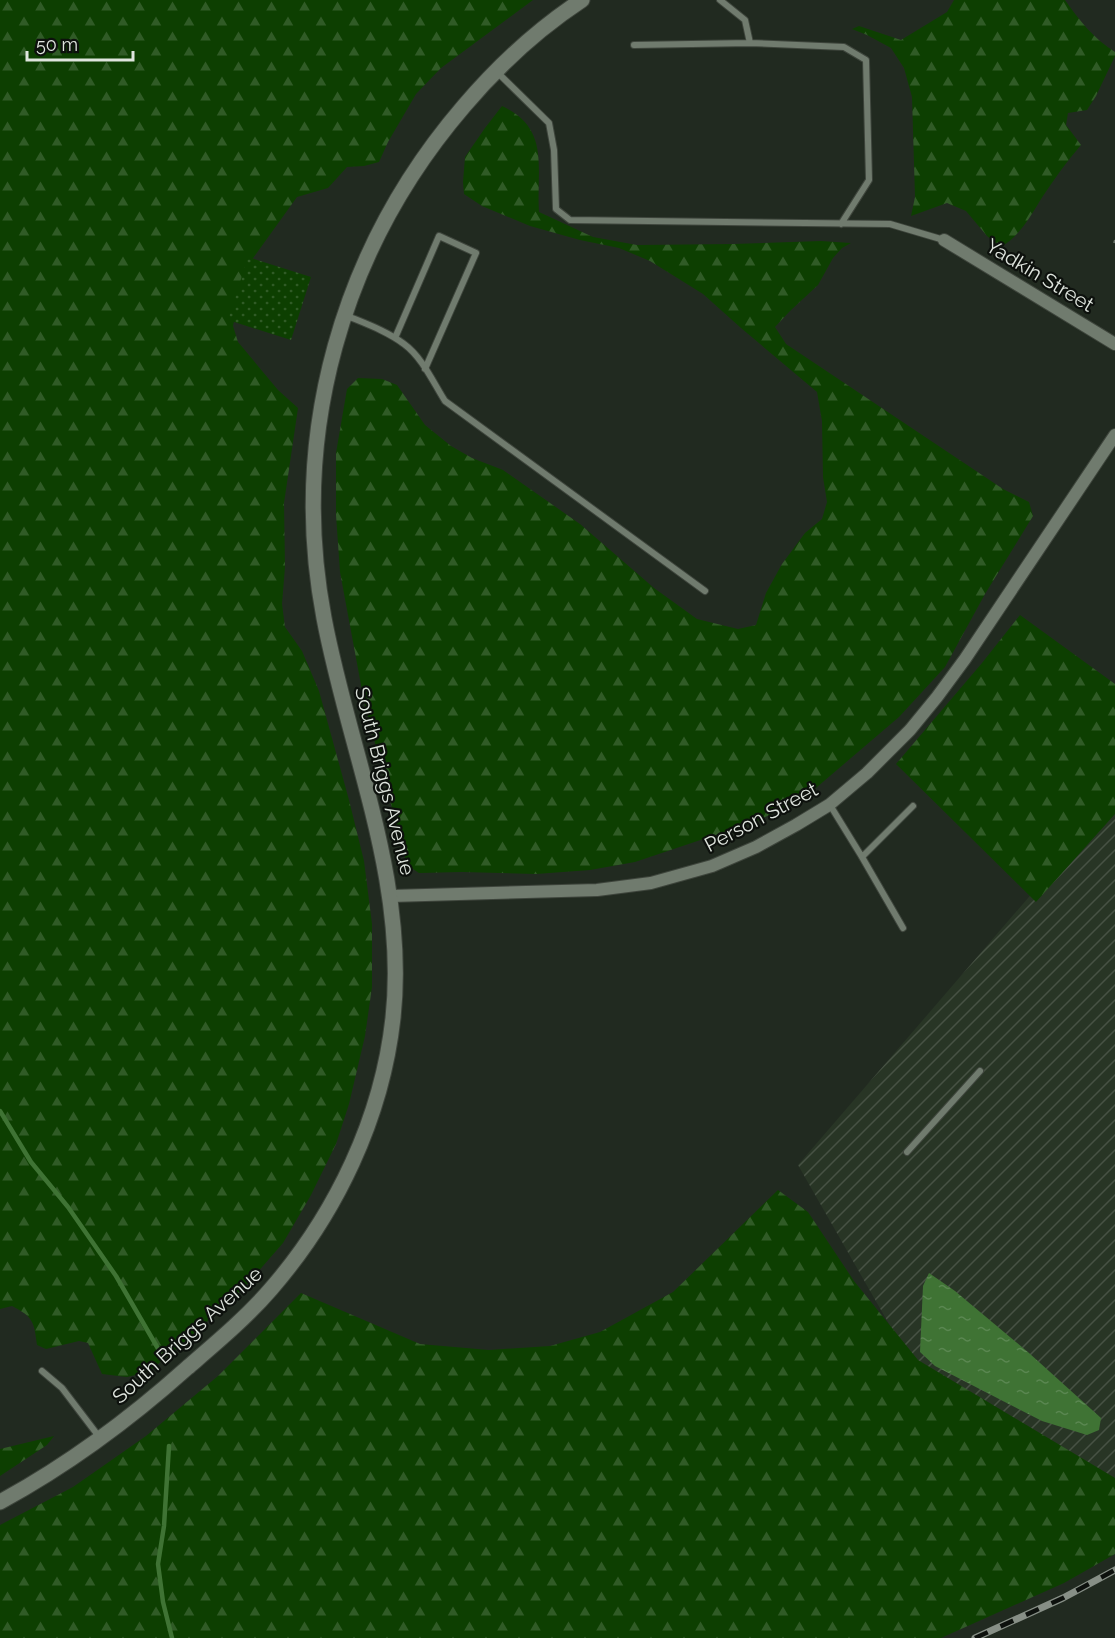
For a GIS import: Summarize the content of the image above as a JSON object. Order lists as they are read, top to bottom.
{
  "streets": {
    "street": ["Yadkin Street", "South Briggs Avenue", "Person Street"]
  },
  "crossings": [
    ["South Briggs Avenue", "Person Street"]
  ],
  "scale_bar": "50 m"
}
